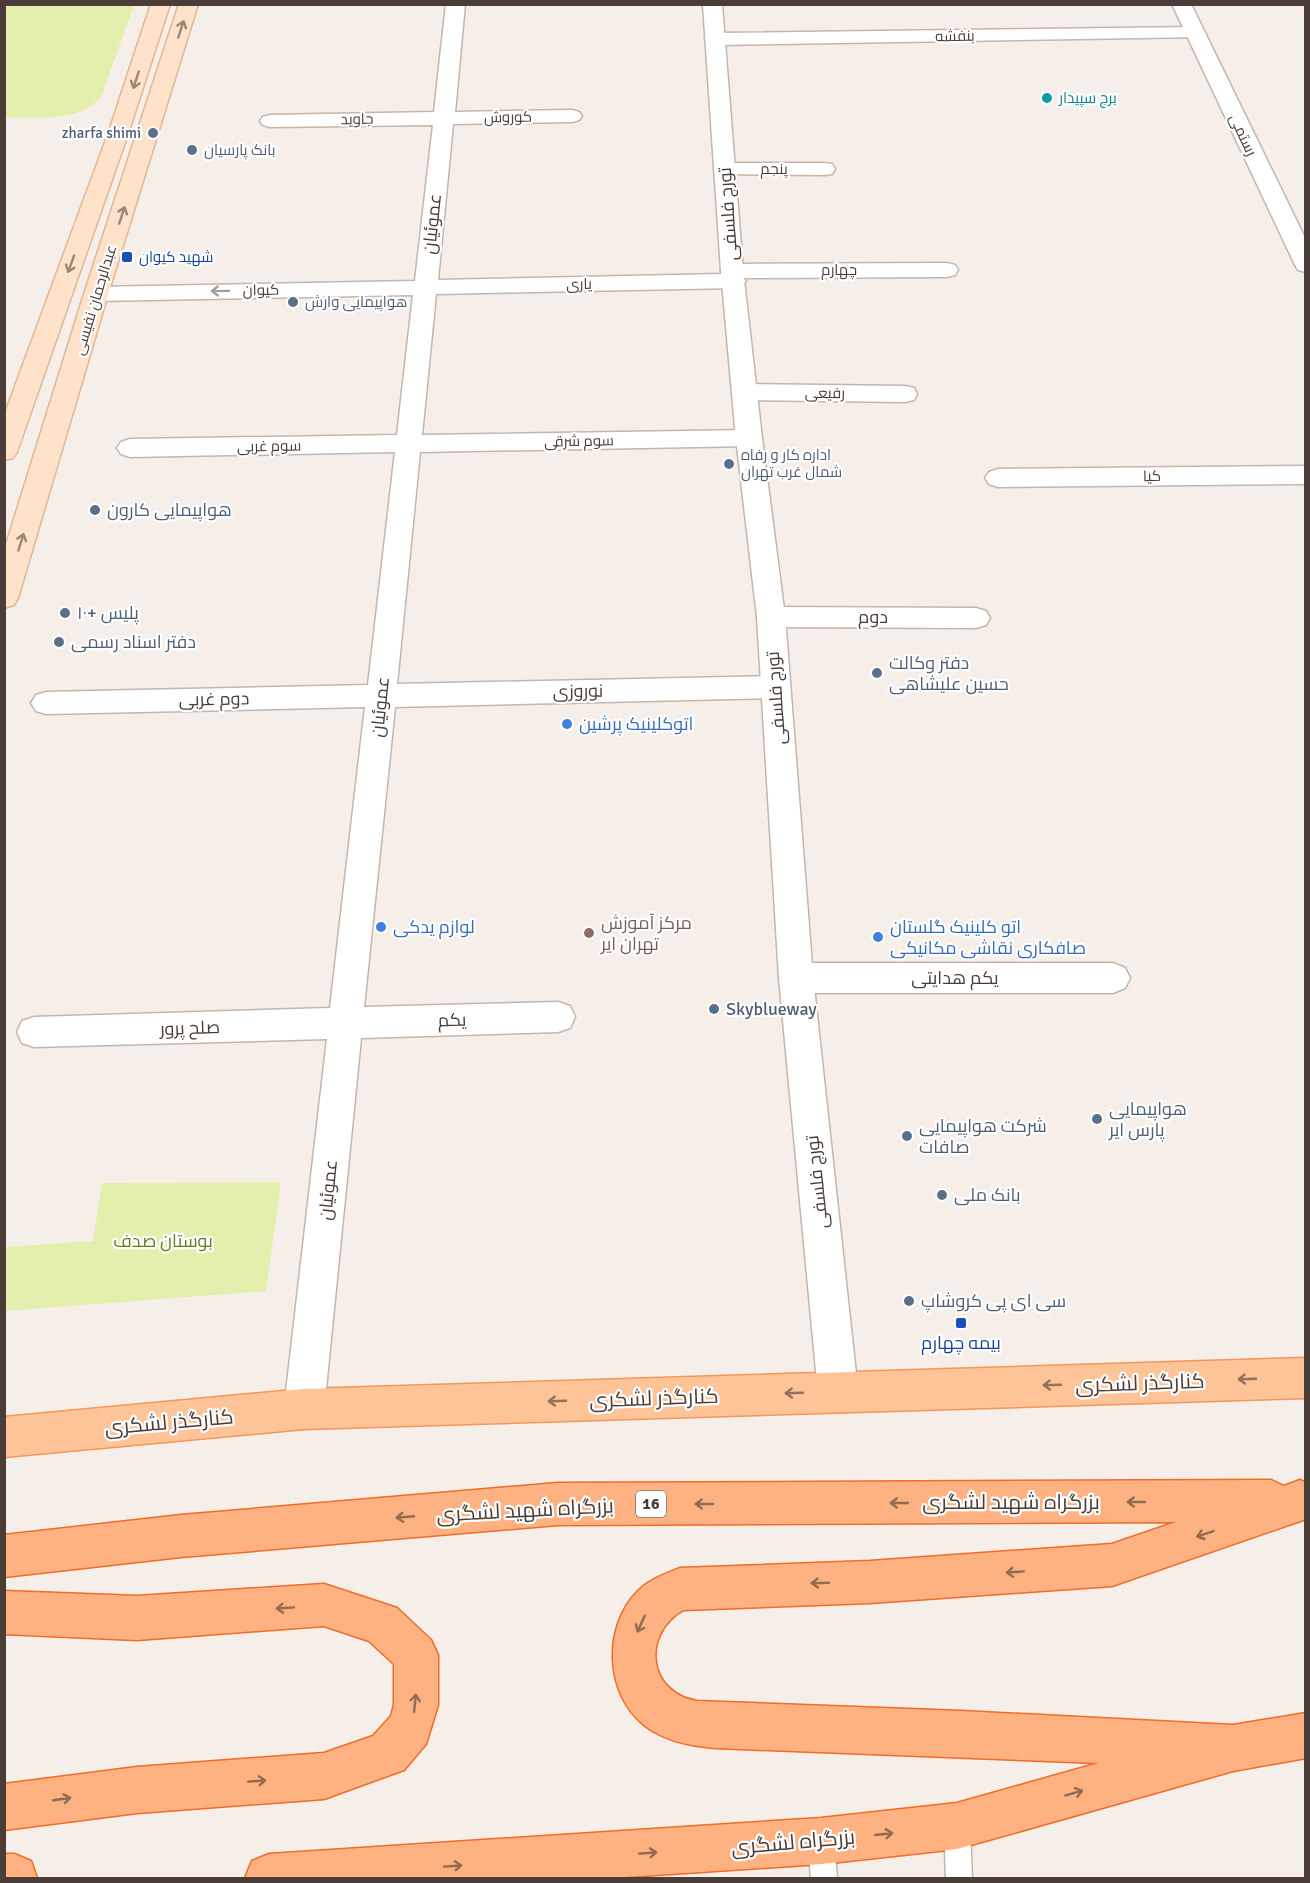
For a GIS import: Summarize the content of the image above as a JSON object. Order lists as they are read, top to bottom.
{
  "streets": {
    "highway": ["بزرگراه شهید لشگری", "16", "بزرگراه لشگری"],
    "main road": ["عبدالرحمان نفیسی", "کنارگذر لشکری"],
    "street": [
      "بنفشه",
      "کوروش",
      "جاوید",
      "رستمی",
      "پنجم",
      "تورج فلسفی",
      "عموئیان",
      "چهارم",
      "یاری",
      "کیوان",
      "رفیعی",
      "سوم شرقی",
      "سوم غربی",
      "کیا",
      "دوم",
      "نوروزی",
      "دوم غربی",
      "یکم هدایتی",
      "یکم",
      "صلح پرور"
    ]
  },
  "crossings": [
    ["بنفشه", "رستمی"],
    ["بنفشه", "تورج فلسفی"],
    ["کوروش", "جاوید"],
    ["کوروش", "عموئیان"],
    ["جاوید", "عموئیان"],
    ["پنجم", "تورج فلسفی"],
    ["تورج فلسفی", "چهارم"],
    ["تورج فلسفی", "یاری"],
    ["تورج فلسفی", "رفیعی"],
    ["تورج فلسفی", "سوم شرقی"],
    ["تورج فلسفی", "دوم"],
    ["تورج فلسفی", "نوروزی"],
    ["تورج فلسفی", "یکم هدایتی"],
    ["تورج فلسفی", "کنارگذر لشکری"],
    ["عموئیان", "یاری"],
    ["عموئیان", "کیوان"],
    ["عموئیان", "سوم شرقی"],
    ["عموئیان", "سوم غربی"],
    ["عموئیان", "نوروزی"],
    ["عموئیان", "دوم غربی"],
    ["عموئیان", "یکم"],
    ["عموئیان", "صلح پرور"],
    ["عموئیان", "کنارگذر لشکری"],
    ["چهارم", "یاری"],
    ["یاری", "کیوان"],
    ["کیوان", "عبدالرحمان نفیسی"],
    ["سوم شرقی", "سوم غربی"],
    ["نوروزی", "دوم غربی"],
    ["یکم", "صلح پرور"]
  ],
  "one_way": [
    "کیوان",
    "کنارگذر لشکری",
    "بزرگراه شهید لشگری",
    "بزرگراه لشگری"
  ],
  "parks": ["بوستان صدف"],
  "places": {
    "other": [
      "برج سپیدار",
      "zharfa shimi",
      "بانک پارسیان",
      "هواپیمایی وارش",
      "اداره کار و رفاه شمال غرب تهران",
      "هواپیمایی کارون",
      "پلیس +۱۰",
      "دفتر اسناد رسمی",
      "دفتر وکالت حسین علیشاهی",
      "اتوکلینیک پرشین",
      "لوازم یدکی",
      "مرکز آموزش تهران ایر",
      "اتو کلینیک گلستان صافکاری نقاشی مکانیکی",
      "Skyblueway",
      "هواپیمایی پارس ایر",
      "شرکت هواپیمایی صافات",
      "بانک ملی",
      "سی ای پی کروشاپ"
    ],
    "transit": ["شهید کیوان", "بیمه چهارم"]
  }
}
